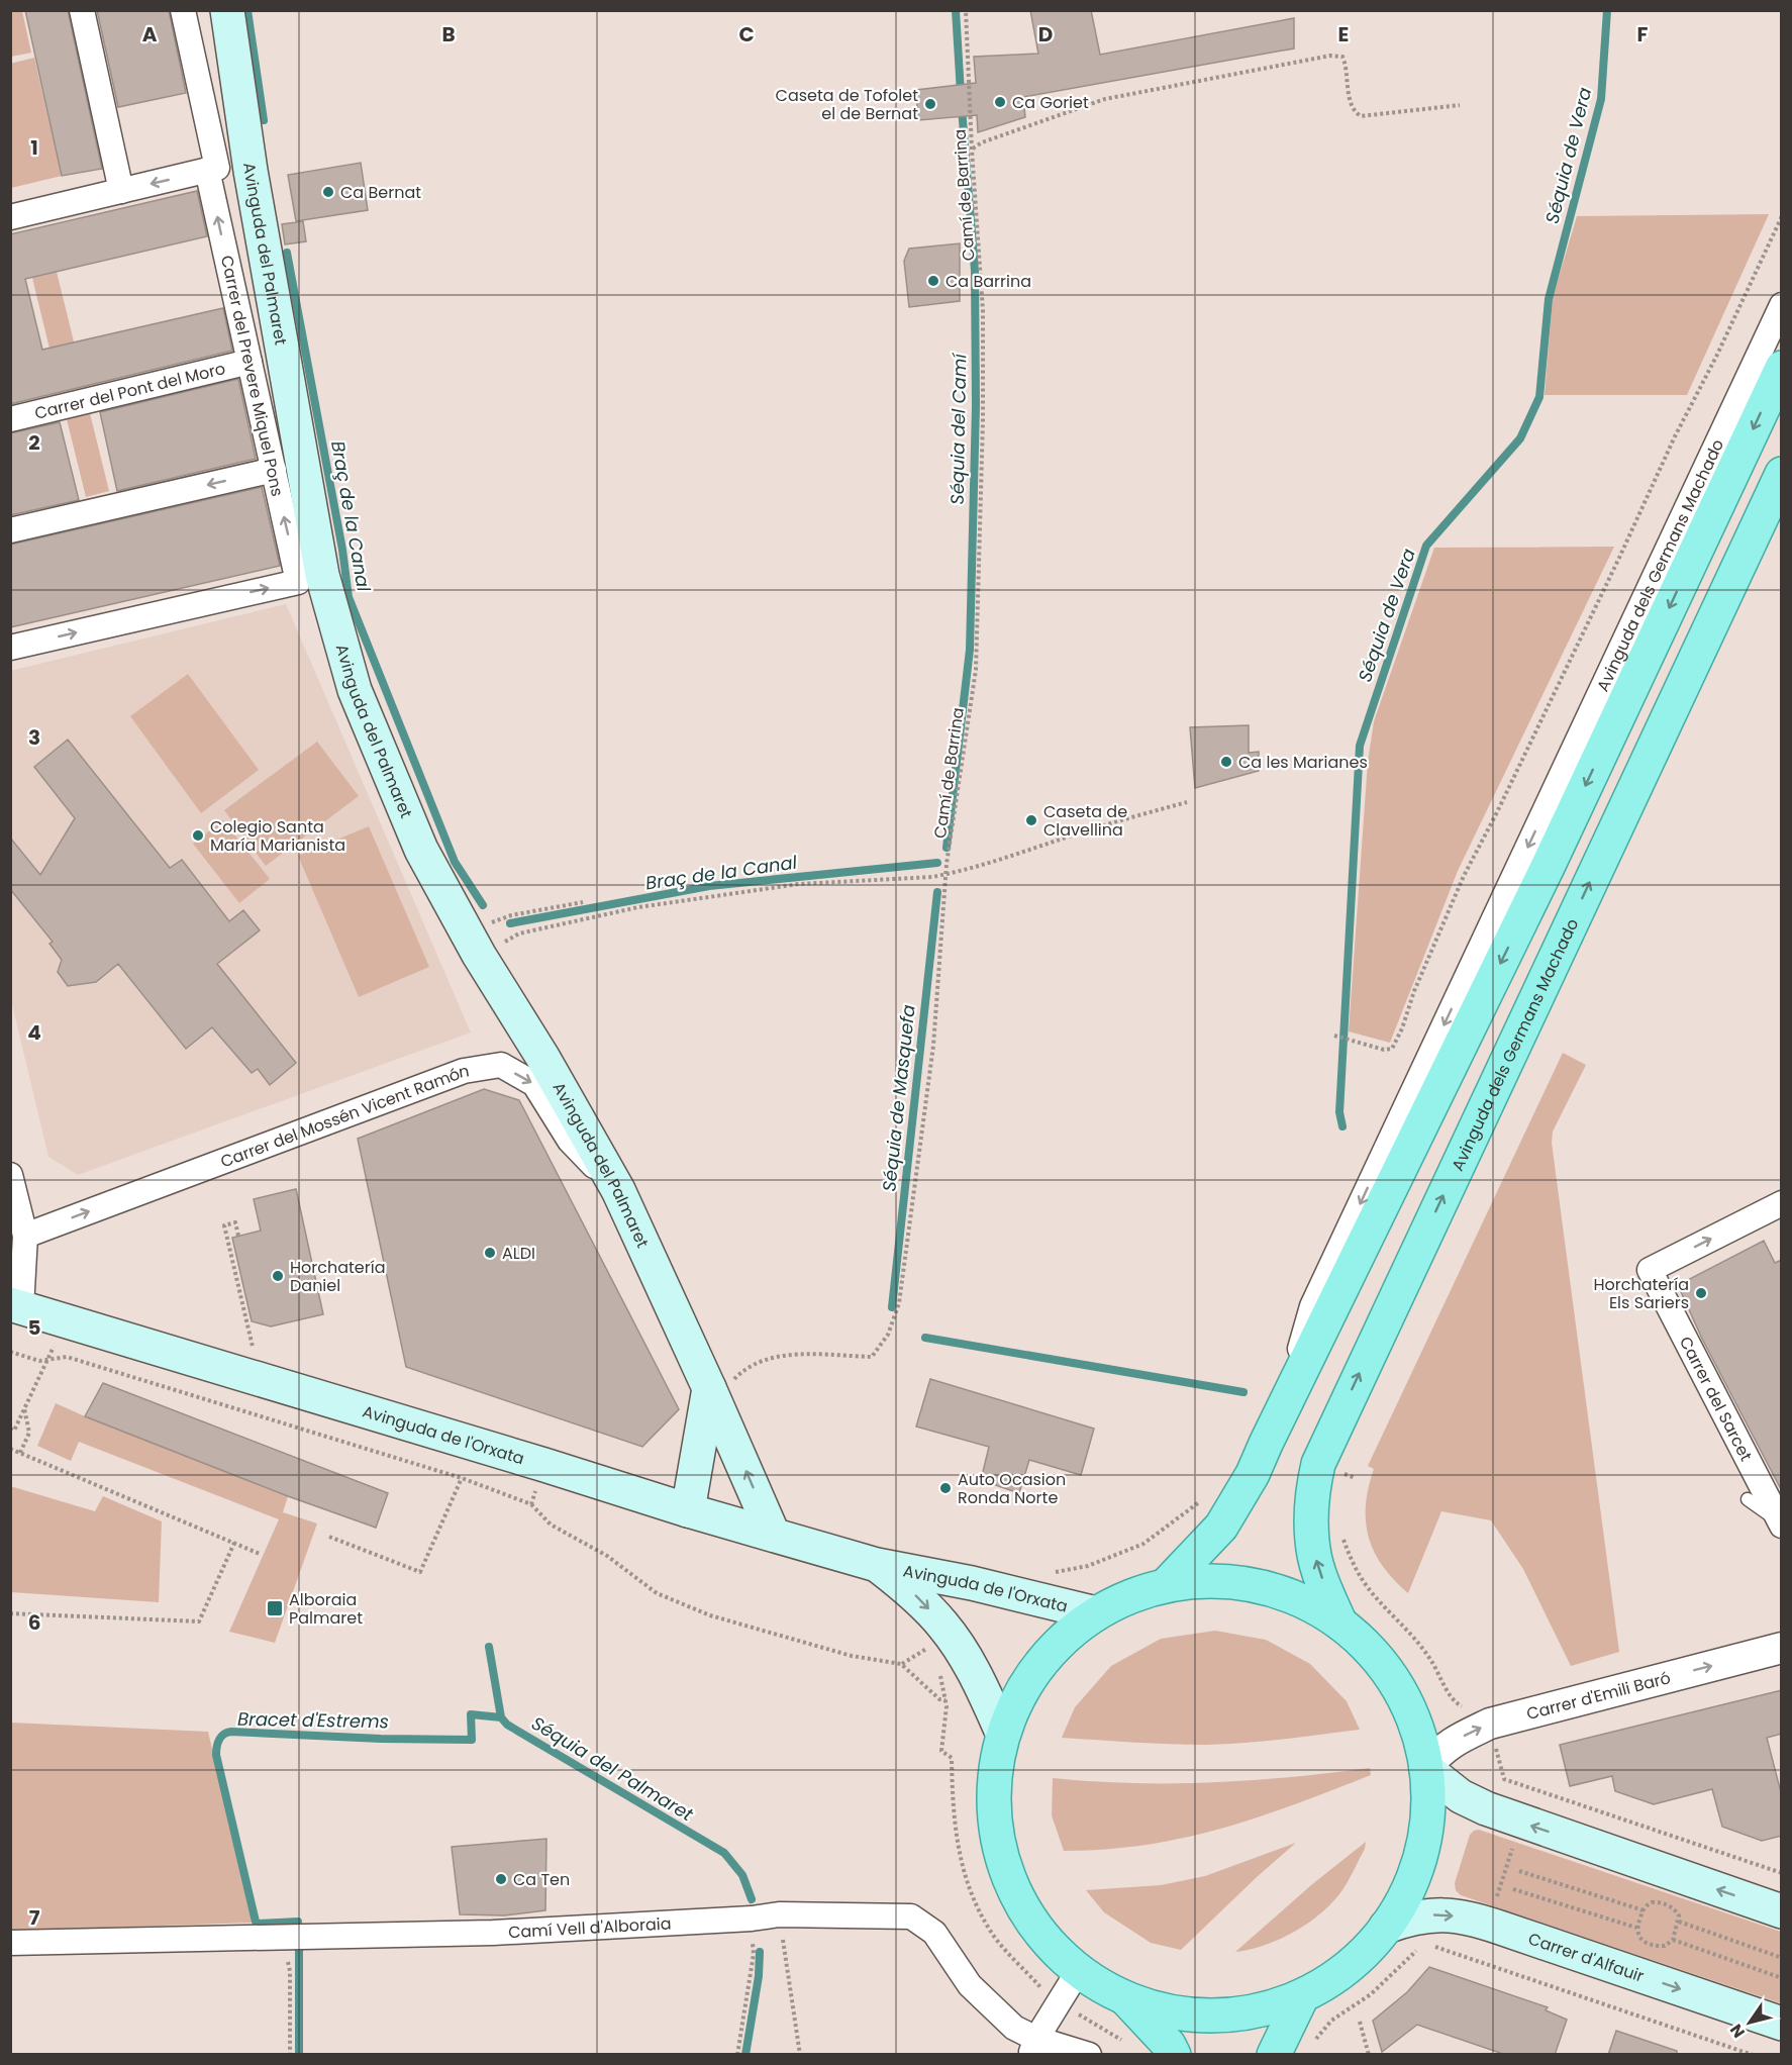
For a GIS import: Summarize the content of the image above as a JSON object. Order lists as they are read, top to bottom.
{
  "streets": {
    "main road": [
      "Avinguda del Palmaret",
      "Avinguda dels Germans Machado",
      "Avinguda de l'Orxata",
      "Carrer d'Alfauir"
    ],
    "street": [
      "Carrer del Prevere Miquel Pons",
      "Carrer del Pont del Moro",
      "Carrer del Mossén Vicent Ramón",
      "Carrer del Sarcet",
      "Carrer d'Emili Baró",
      "Camí Vell d'Alboraia"
    ],
    "path": ["Camí de Barrina"]
  },
  "crossings": [
    ["Camí de Barrina", "Avinguda del Palmaret"],
    ["Avinguda del Palmaret", "Carrer del Mossén Vicent Ramón"],
    ["Avinguda del Palmaret", "Avinguda de l'Orxata"],
    ["Carrer del Prevere Miquel Pons", "Carrer del Pont del Moro"]
  ],
  "one_way": ["Carrer del Mossén Vicent Ramón", "Carrer d'Emili Baró"],
  "water": [
    "Séquia de Vera",
    "Séquia del Camí",
    "Braç de la Canal",
    "Séquia de Masquefa",
    "Bracet d'Estrems",
    "Séquia del Palmaret"
  ],
  "places": {
    "other": [
      "Ca Goriet",
      "Caseta de Tofolet el de Bernat",
      "Ca Bernat",
      "Ca Barrina",
      "Ca les Marianes",
      "Caseta de Clavellina",
      "Colegio Santa María Marianista",
      "ALDI",
      "Horchatería Daniel",
      "Horchatería Els Sariers",
      "Auto Ocasion Ronda Norte",
      "Ca Ten"
    ],
    "transit": ["Alboraia Palmaret"]
  },
  "north": "bottom left",
  "grid": {
    "columns": [
      "A",
      "B",
      "C",
      "D",
      "E",
      "F"
    ],
    "rows": [
      "1",
      "2",
      "3",
      "4",
      "5",
      "6",
      "7"
    ]
  }
}
